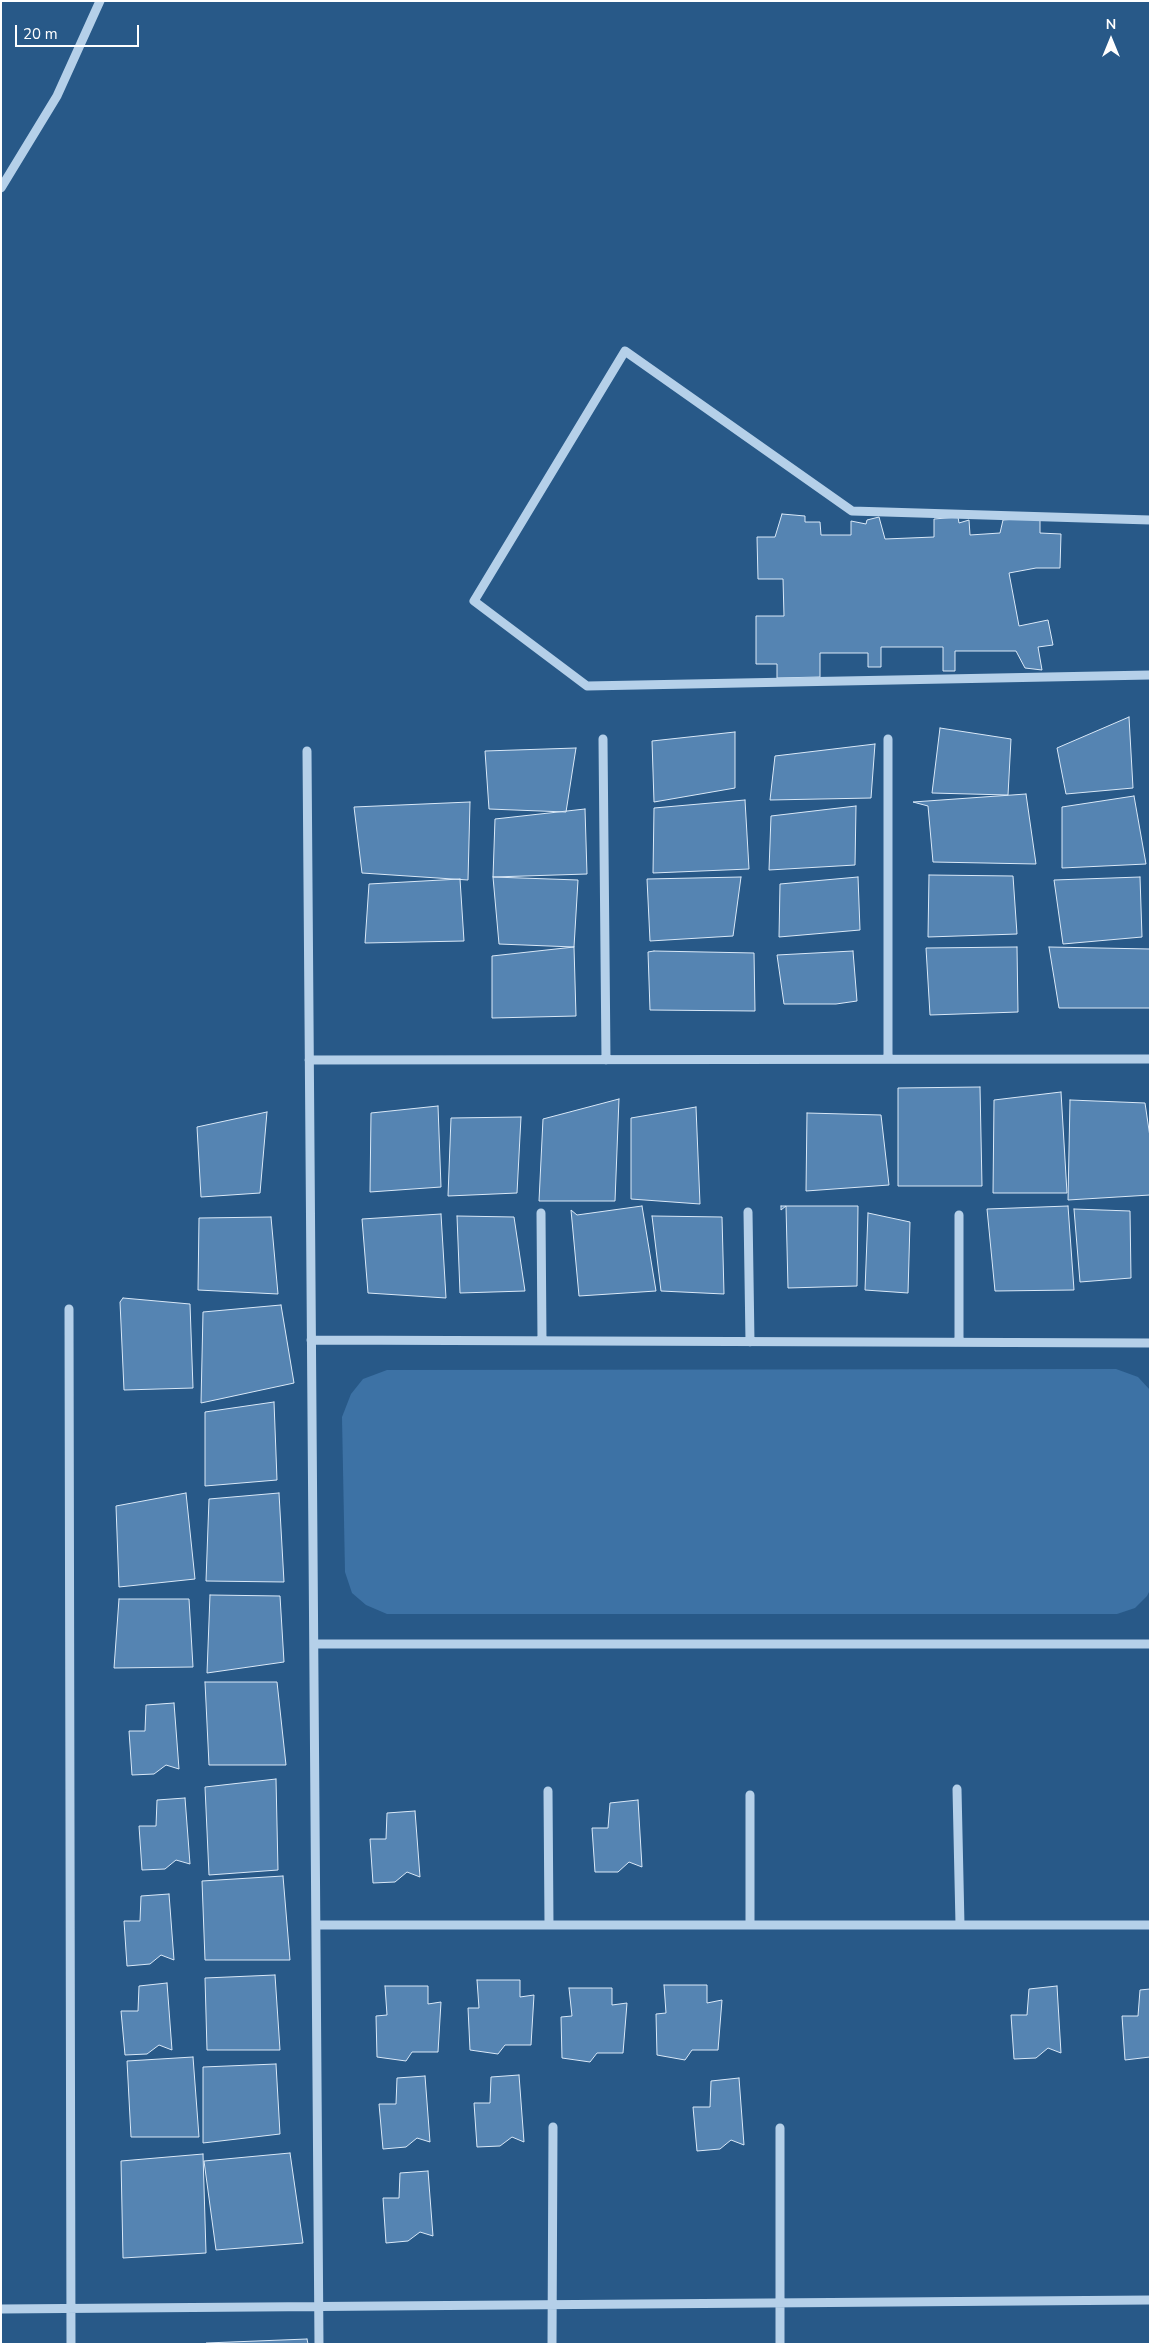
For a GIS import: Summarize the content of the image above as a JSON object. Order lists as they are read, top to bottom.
{
  "scale_bar": "20 m",
  "north": "top"
}
